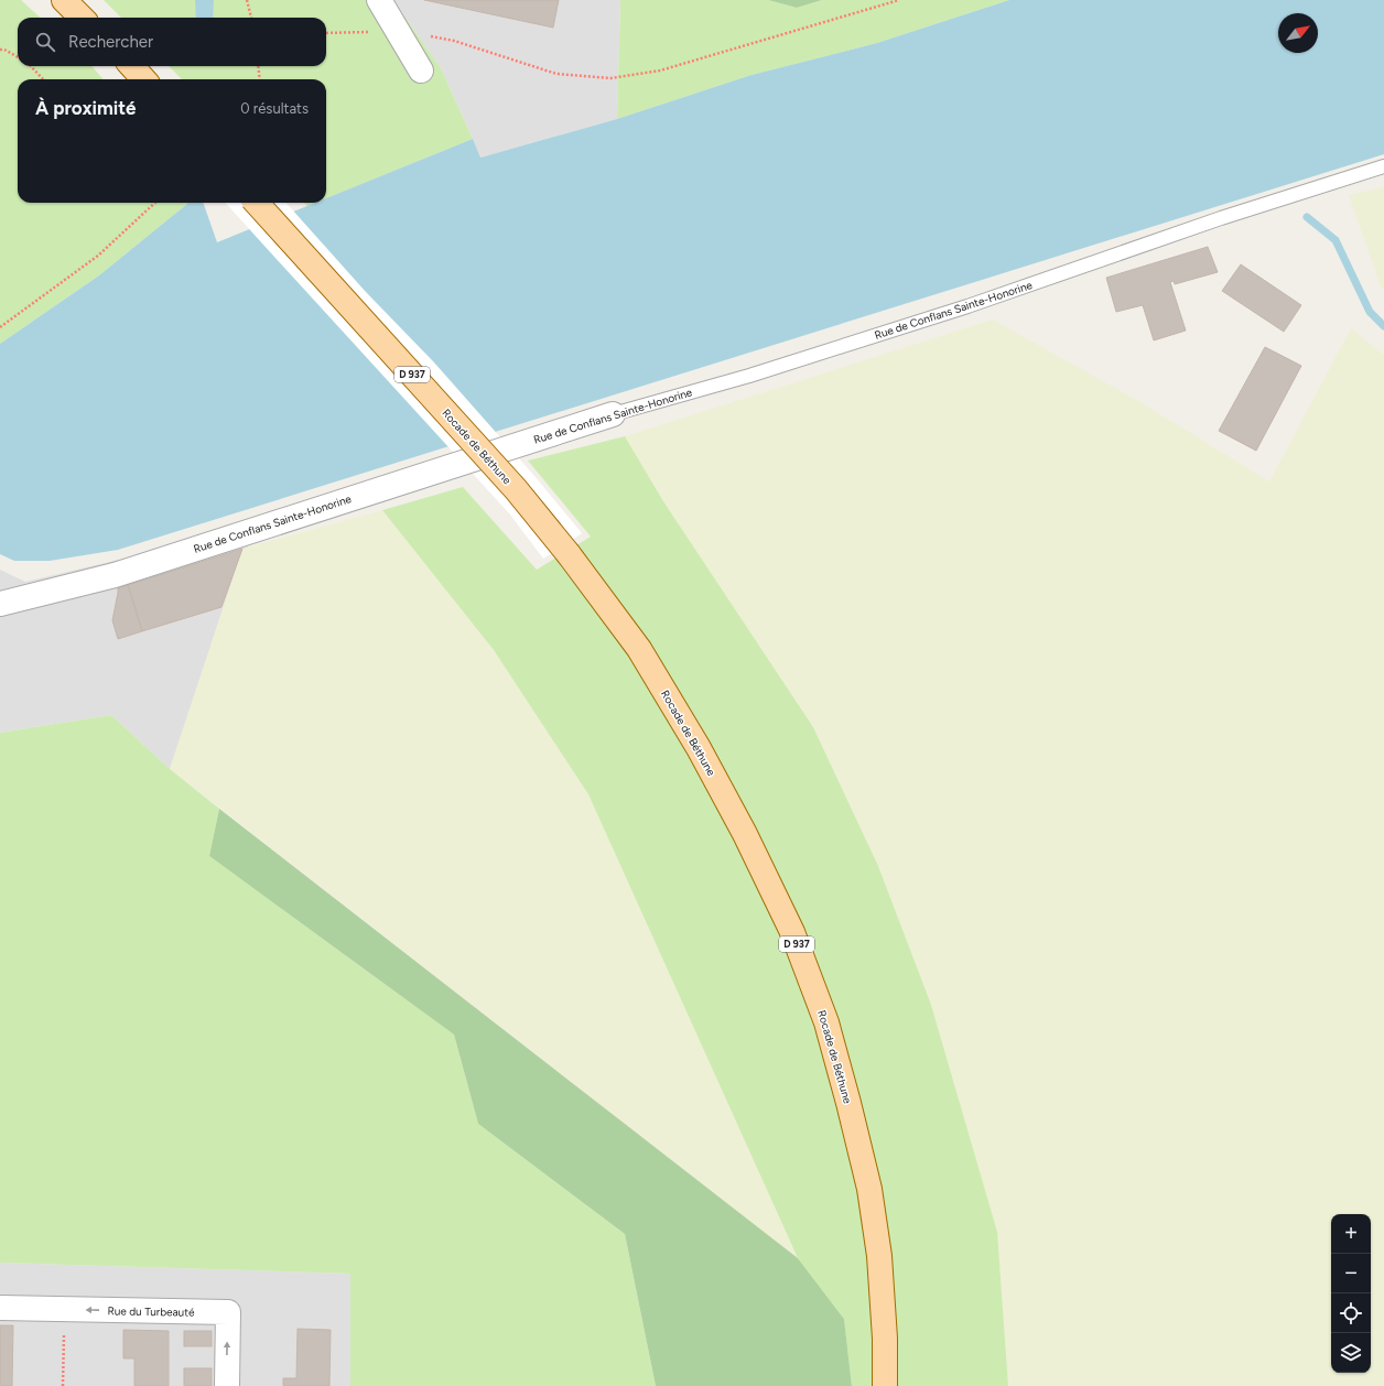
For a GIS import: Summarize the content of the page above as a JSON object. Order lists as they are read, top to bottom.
{
  "streets": {
    "main road": ["D 937", "Rocade de Béthune"],
    "street": ["Rue de Conflans Sainte-Honorine", "Rue du Turbeauté"]
  },
  "north": "top right",
  "page": {
    "search": "Rechercher",
    "heading": ["À proximité", "0 résultats"],
    "map_buttons": ["+", "−"]
  }
}
